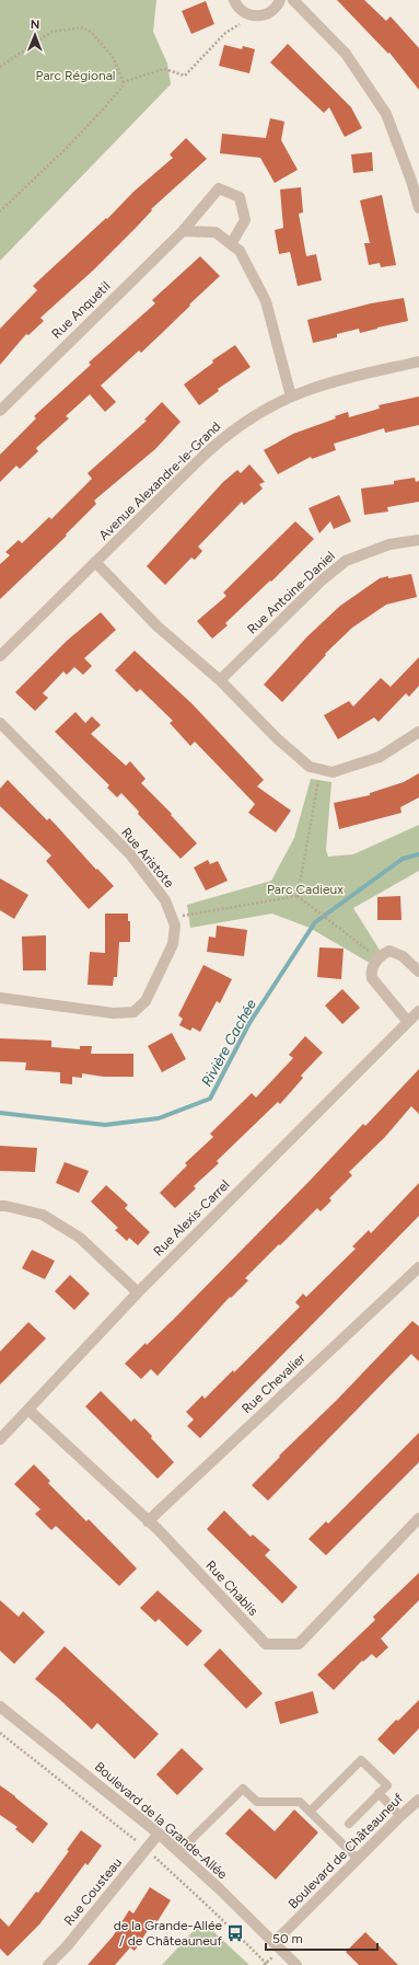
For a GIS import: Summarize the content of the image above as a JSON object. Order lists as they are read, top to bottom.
{
  "streets": {
    "street": [
      "Rue Anquetil",
      "Avenue Alexandre-le-Grand",
      "Rue Antoine-Daniel",
      "Rue Aristote",
      "Rue Alexis-Carrel",
      "Rue Chevalier",
      "Rue Chablis",
      "Boulevard de la Grande-Allée",
      "Boulevard de Châteauneuf",
      "Rue Cousteau"
    ]
  },
  "crossings": [
    ["Rue Alexis-Carrel", "Rue Chablis"],
    ["Rue Chevalier", "Rue Chablis"],
    ["Boulevard de la Grande-Allée", "Boulevard de Châteauneuf"],
    ["Boulevard de la Grande-Allée", "Rue Cousteau"]
  ],
  "water": ["Rivière Cachée"],
  "parks": ["Parc Régional", "Parc Cadieux"],
  "places": {
    "bus stop": ["de la Grande-Allée / de Châteauneuf"]
  },
  "scale_bar": "50 m",
  "north": "top"
}
